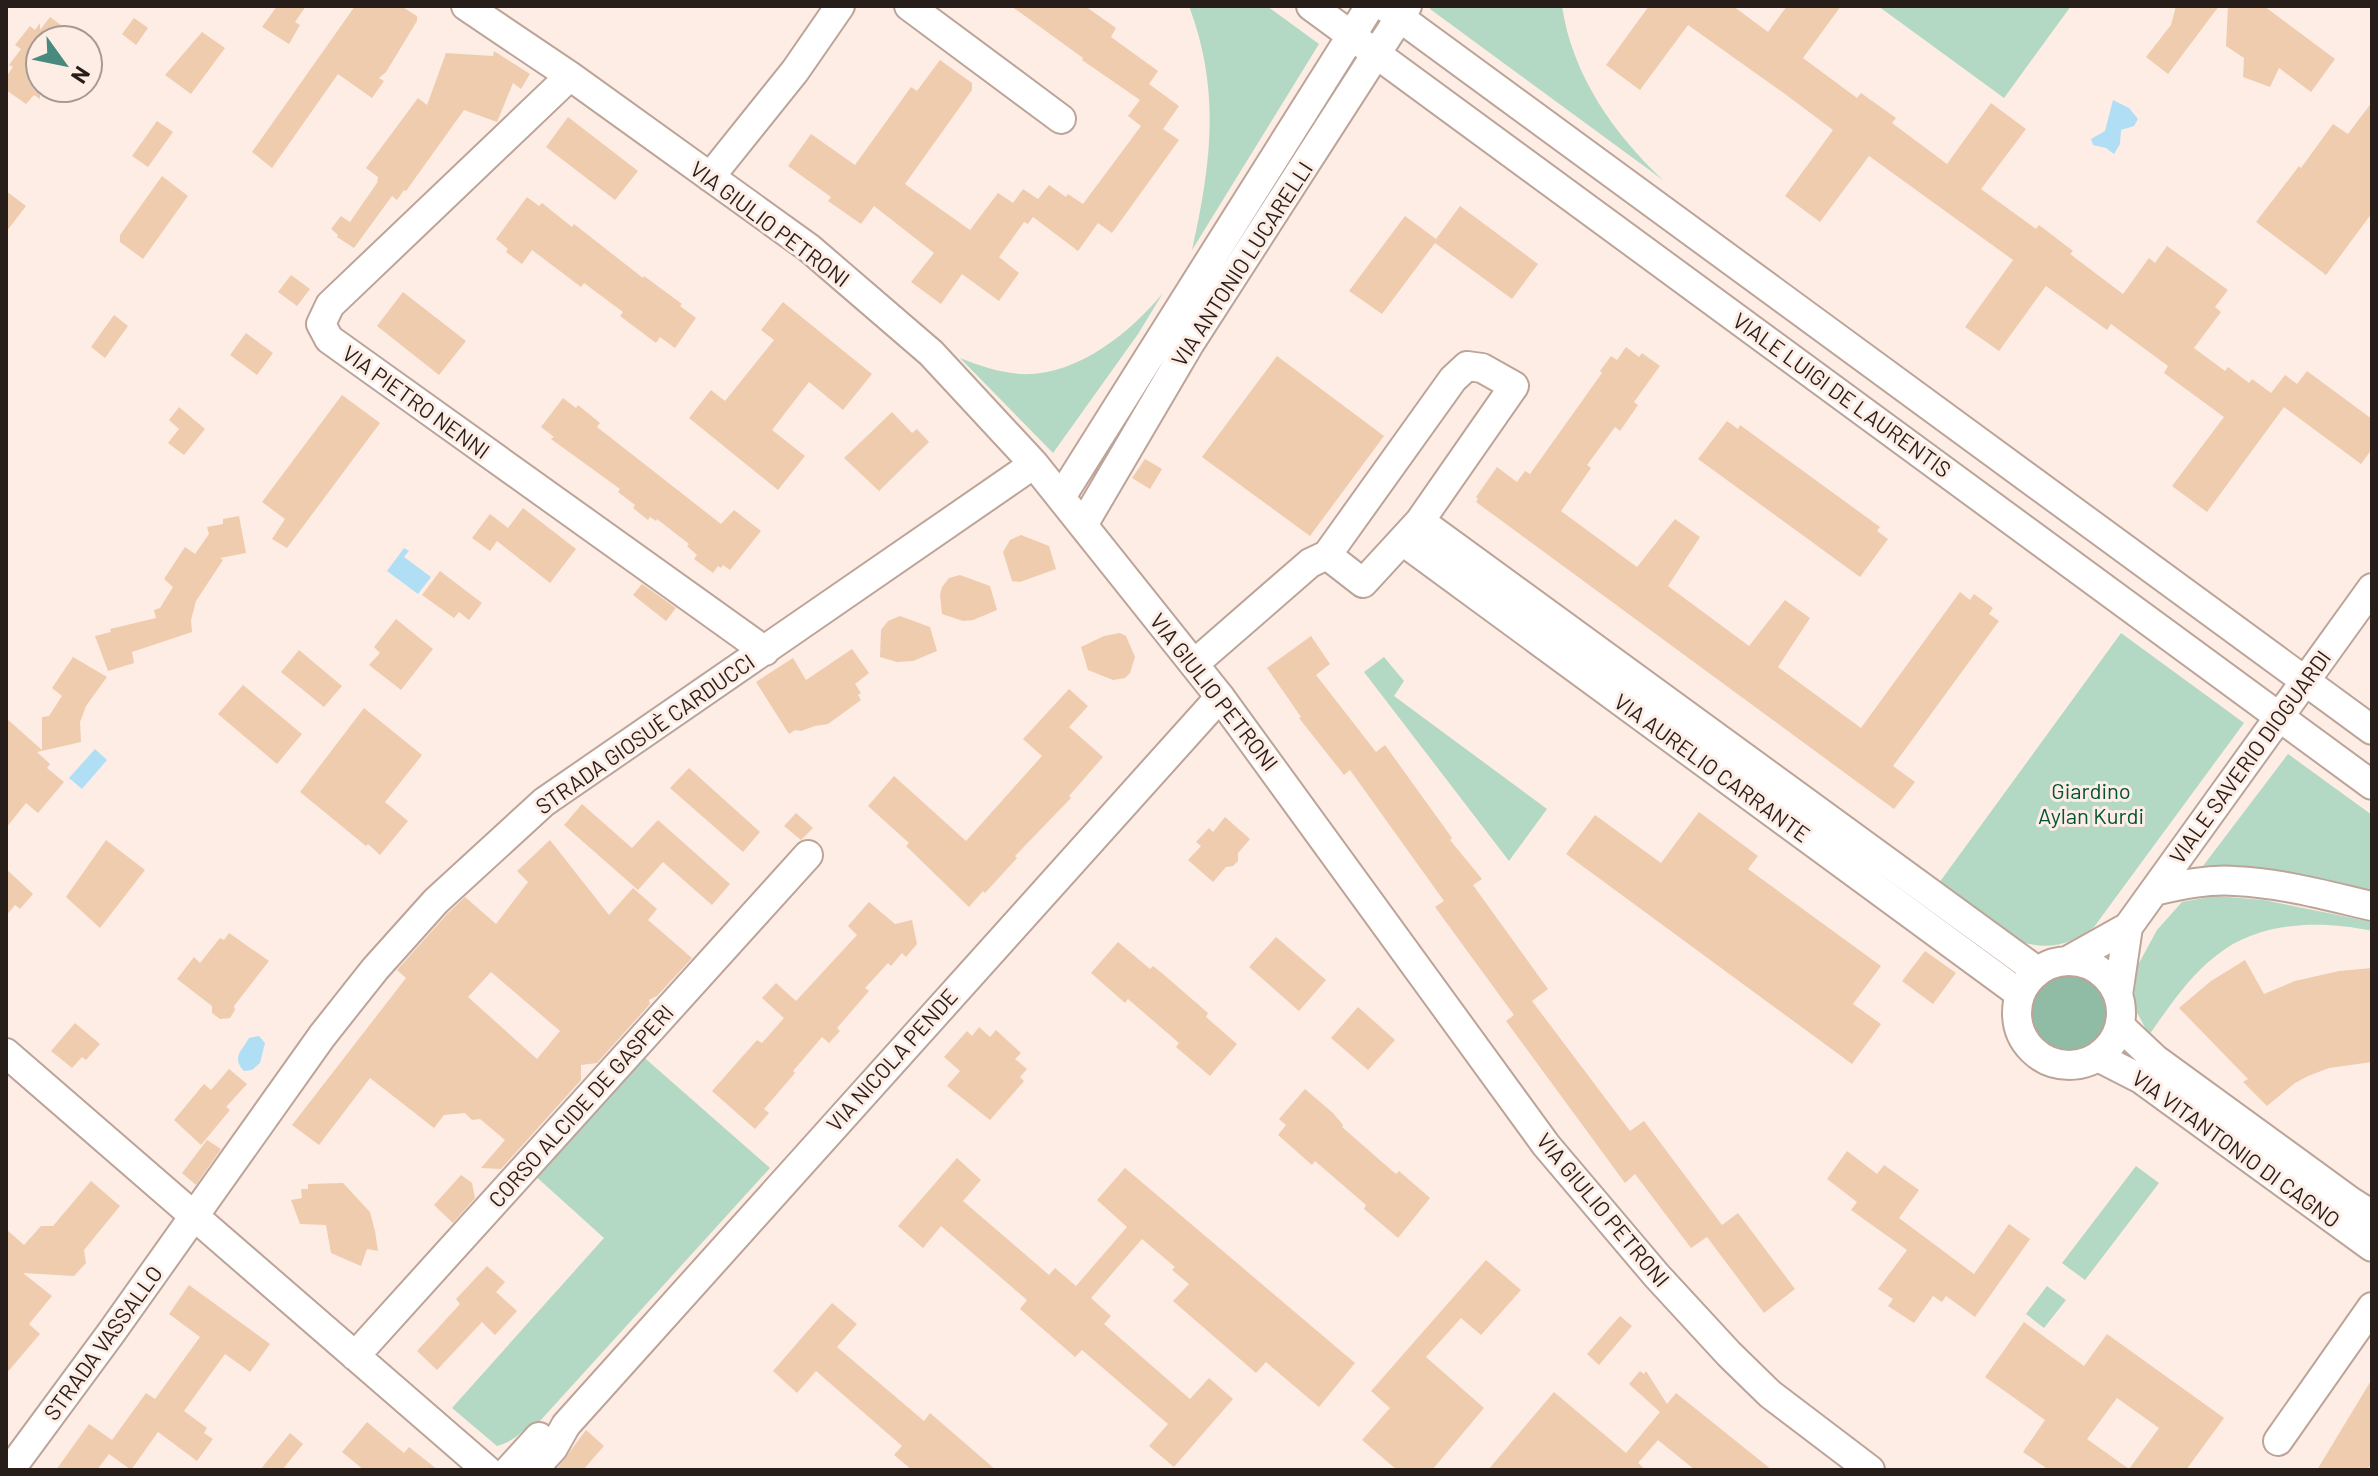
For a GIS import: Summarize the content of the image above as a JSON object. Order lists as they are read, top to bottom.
{
  "streets": {
    "street": [
      "VIA GIULIO PETRONI",
      "VIA ANTONIO LUCARELLI",
      "VIALE LUIGI DE LAURENTIS",
      "VIA PIETRO NENNI",
      "STRADA GIOSUÈ CARDUCCI",
      "VIALE SAVERIO DIOGUARDI",
      "VIA AURELIO CARRANTE",
      "VIA NICOLA PENDE",
      "CORSO ALCIDE DE GASPERI",
      "VIA VITANTONIO DI CAGNO",
      "STRADA VASSALLO"
    ]
  },
  "crossings": [
    ["VIA GIULIO PETRONI", "VIA ANTONIO LUCARELLI"],
    ["VIA GIULIO PETRONI", "VIA PIETRO NENNI"],
    ["VIA GIULIO PETRONI", "STRADA GIOSUÈ CARDUCCI"],
    ["VIA GIULIO PETRONI", "VIA NICOLA PENDE"],
    ["VIA ANTONIO LUCARELLI", "VIALE LUIGI DE LAURENTIS"],
    ["VIALE LUIGI DE LAURENTIS", "VIALE SAVERIO DIOGUARDI"],
    ["VIA PIETRO NENNI", "STRADA GIOSUÈ CARDUCCI"],
    ["STRADA GIOSUÈ CARDUCCI", "STRADA VASSALLO"],
    ["VIALE SAVERIO DIOGUARDI", "VIA AURELIO CARRANTE"],
    ["VIALE SAVERIO DIOGUARDI", "VIA VITANTONIO DI CAGNO"],
    ["VIA AURELIO CARRANTE", "VIA VITANTONIO DI CAGNO"]
  ],
  "parks": ["Giardino Aylan Kurdi"],
  "north": "bottom right"
}
